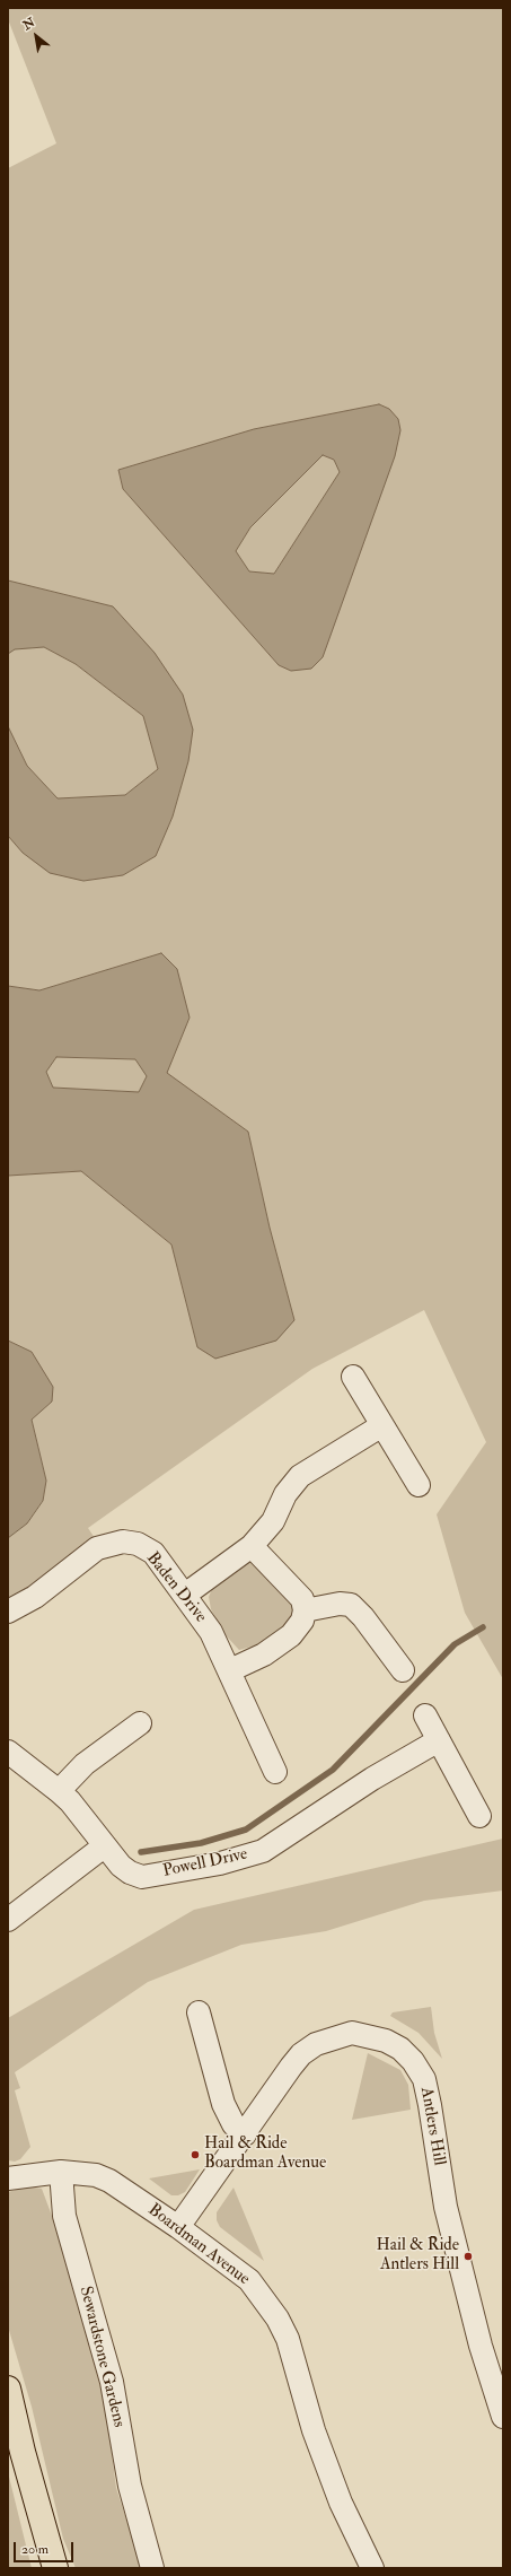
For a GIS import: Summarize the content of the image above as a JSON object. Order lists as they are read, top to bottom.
{
  "streets": {
    "street": [
      "Baden Drive",
      "Powell Drive",
      "Antlers Hill",
      "Boardman Avenue",
      "Sewardstone Gardens"
    ]
  },
  "crossings": [
    ["Antlers Hill", "Boardman Avenue"],
    ["Boardman Avenue", "Sewardstone Gardens"]
  ],
  "places": ["Hail & Ride Boardman Avenue", "Hail & Ride Antlers Hill"],
  "scale_bar": "20 m",
  "north": "top left"
}
